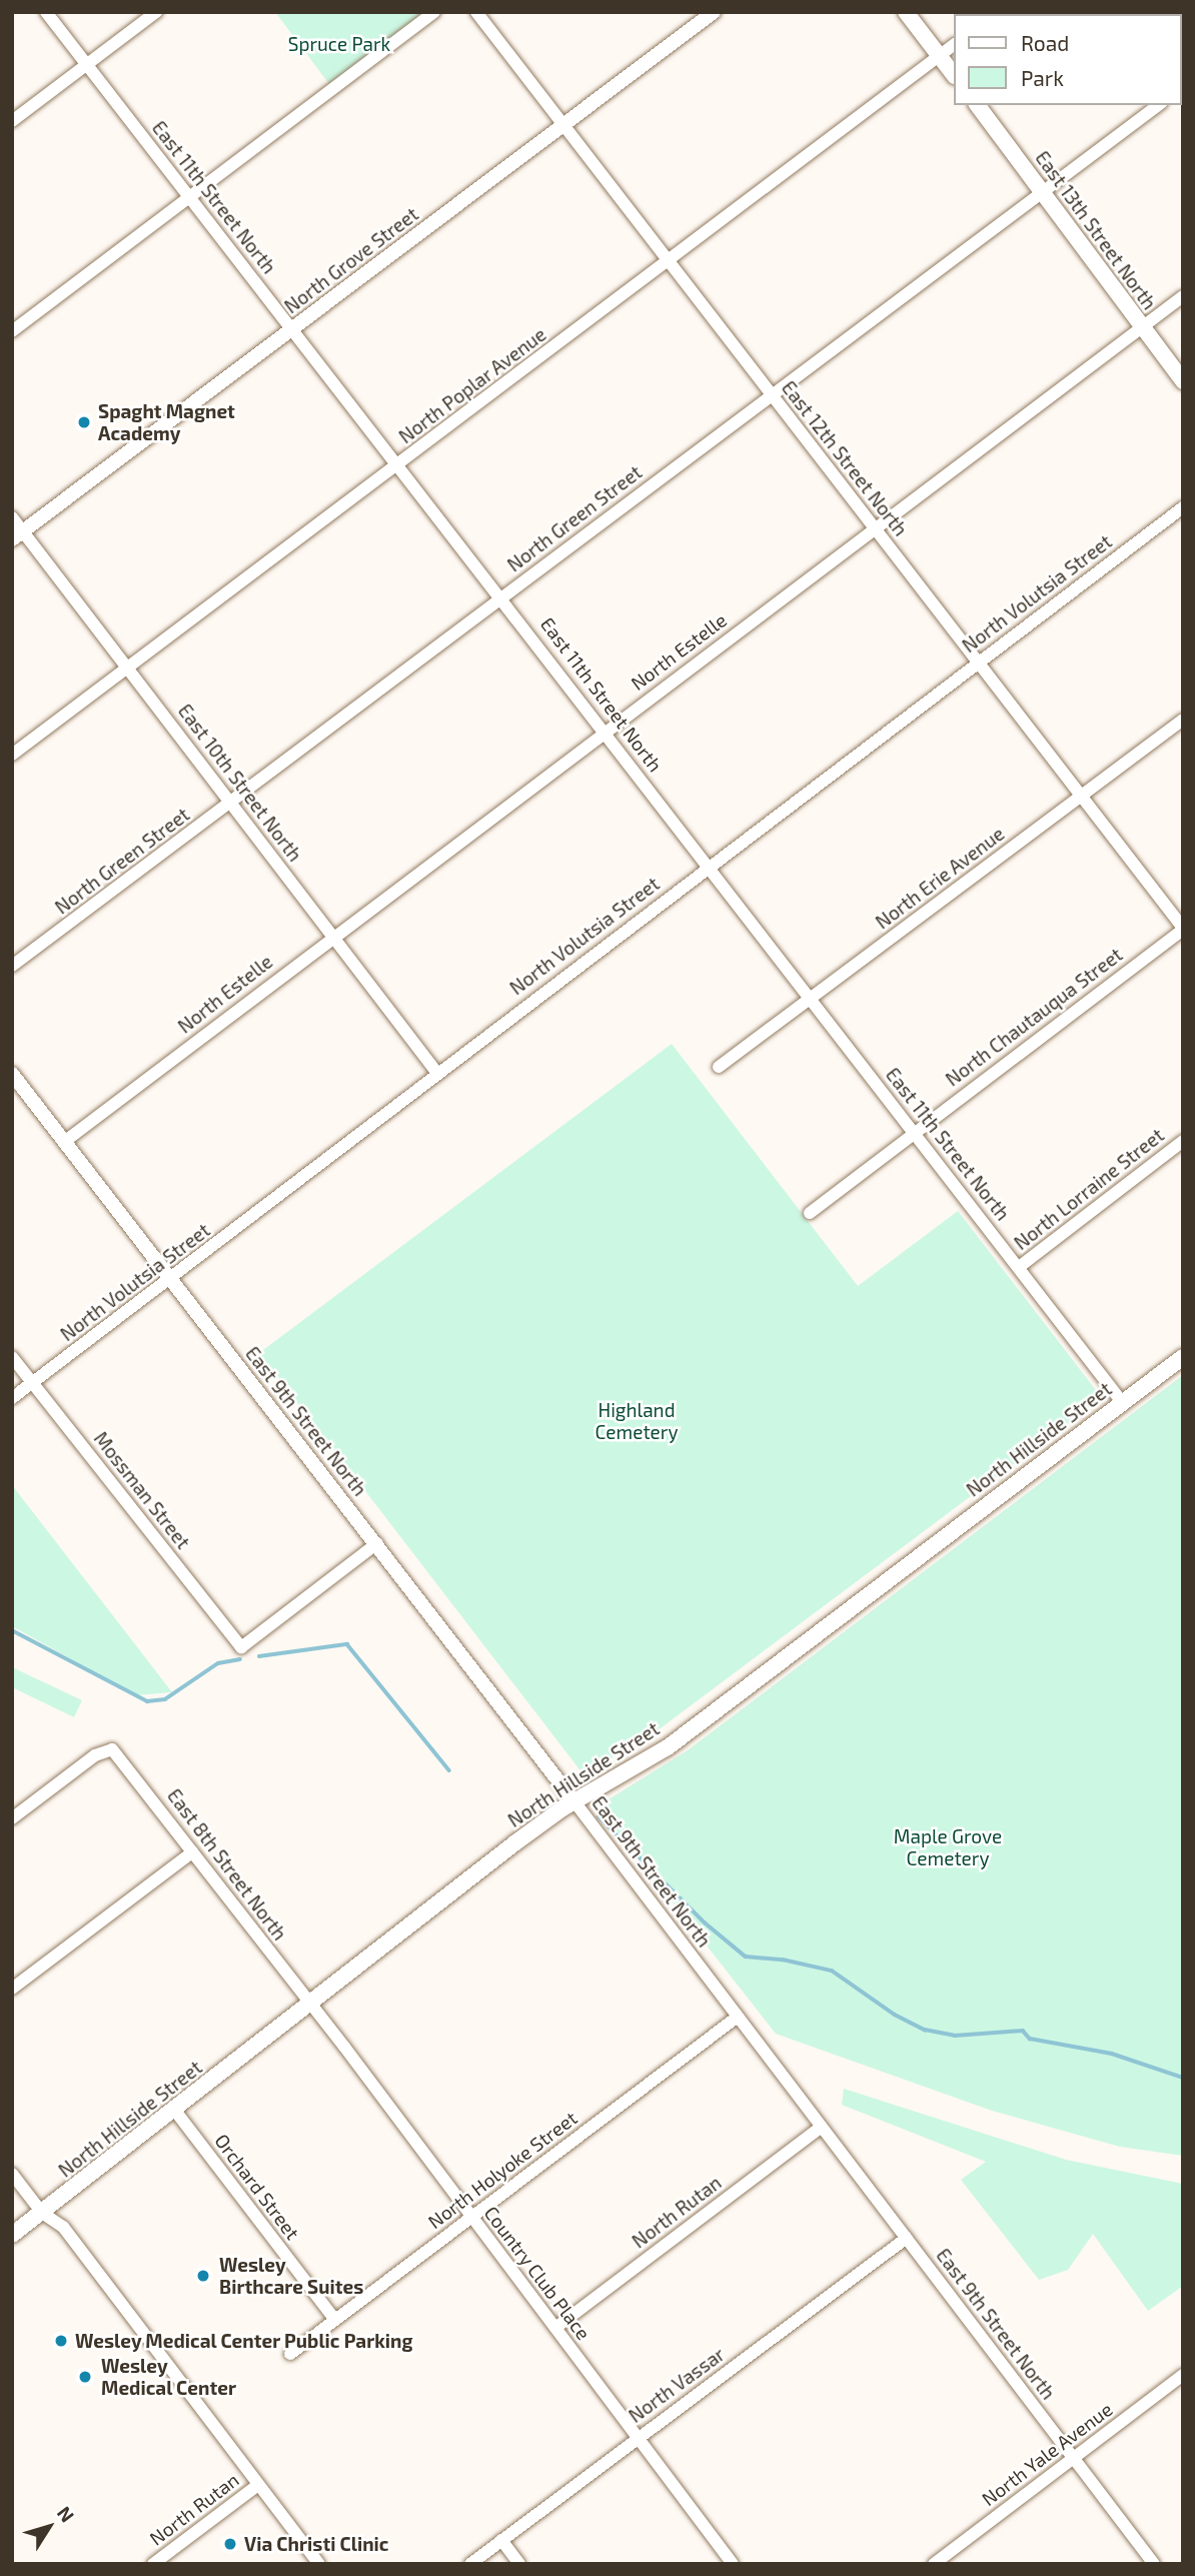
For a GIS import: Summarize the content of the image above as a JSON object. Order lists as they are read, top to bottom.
{
  "streets": {
    "main road": ["East 13th Street North", "North Hillside Street"],
    "street": [
      "East 11th Street North",
      "North Grove Street",
      "North Poplar Avenue",
      "East 12th Street North",
      "North Green Street",
      "North Volutsia Street",
      "North Estelle",
      "East 10th Street North",
      "North Erie Avenue",
      "North Chautauqua Street",
      "North Lorraine Street",
      "East 9th Street North",
      "Mossman Street",
      "East 8th Street North",
      "North Holyoke Street",
      "Orchard Street",
      "North Rutan",
      "Country Club Place",
      "North Vassar",
      "North Yale Avenue"
    ]
  },
  "crossings": [
    ["East 11th Street North", "North Grove Street"],
    ["East 11th Street North", "North Poplar Avenue"],
    ["East 11th Street North", "North Green Street"],
    ["East 11th Street North", "North Volutsia Street"],
    ["East 11th Street North", "North Estelle"],
    ["East 11th Street North", "North Erie Avenue"],
    ["East 11th Street North", "North Chautauqua Street"],
    ["East 11th Street North", "North Lorraine Street"],
    ["East 11th Street North", "North Hillside Street"],
    ["East 13th Street North", "North Green Street"],
    ["East 13th Street North", "North Estelle"],
    ["North Grove Street", "East 12th Street North"],
    ["North Grove Street", "East 10th Street North"],
    ["North Poplar Avenue", "East 12th Street North"],
    ["North Poplar Avenue", "East 10th Street North"],
    ["East 12th Street North", "North Green Street"],
    ["East 12th Street North", "North Volutsia Street"],
    ["East 12th Street North", "North Estelle"],
    ["East 12th Street North", "North Erie Avenue"],
    ["East 12th Street North", "North Chautauqua Street"],
    ["North Green Street", "East 10th Street North"],
    ["North Volutsia Street", "East 10th Street North"],
    ["North Volutsia Street", "East 9th Street North"],
    ["North Volutsia Street", "Mossman Street"],
    ["North Estelle", "East 10th Street North"],
    ["North Estelle", "East 9th Street North"],
    ["East 9th Street North", "North Hillside Street"],
    ["East 9th Street North", "Mossman Street"],
    ["East 9th Street North", "North Holyoke Street"],
    ["East 9th Street North", "North Rutan"],
    ["East 9th Street North", "North Vassar"],
    ["East 9th Street North", "North Yale Avenue"],
    ["North Hillside Street", "East 8th Street North"],
    ["North Hillside Street", "Orchard Street"],
    ["North Hillside Street", "Country Club Place"],
    ["East 8th Street North", "Country Club Place"],
    ["North Holyoke Street", "Orchard Street"],
    ["North Holyoke Street", "Country Club Place"],
    ["North Rutan", "Country Club Place"],
    ["Country Club Place", "North Vassar"]
  ],
  "parks": ["Spruce Park", "Highland Cemetery", "Maple Grove Cemetery"],
  "places": [
    "Spaght Magnet Academy",
    "Wesley Birthcare Suites",
    "Wesley Medical Center Public Parking",
    "Wesley Medical Center",
    "Via Christi Clinic"
  ],
  "legend": ["Road", "Park"],
  "north": "top right"
}
